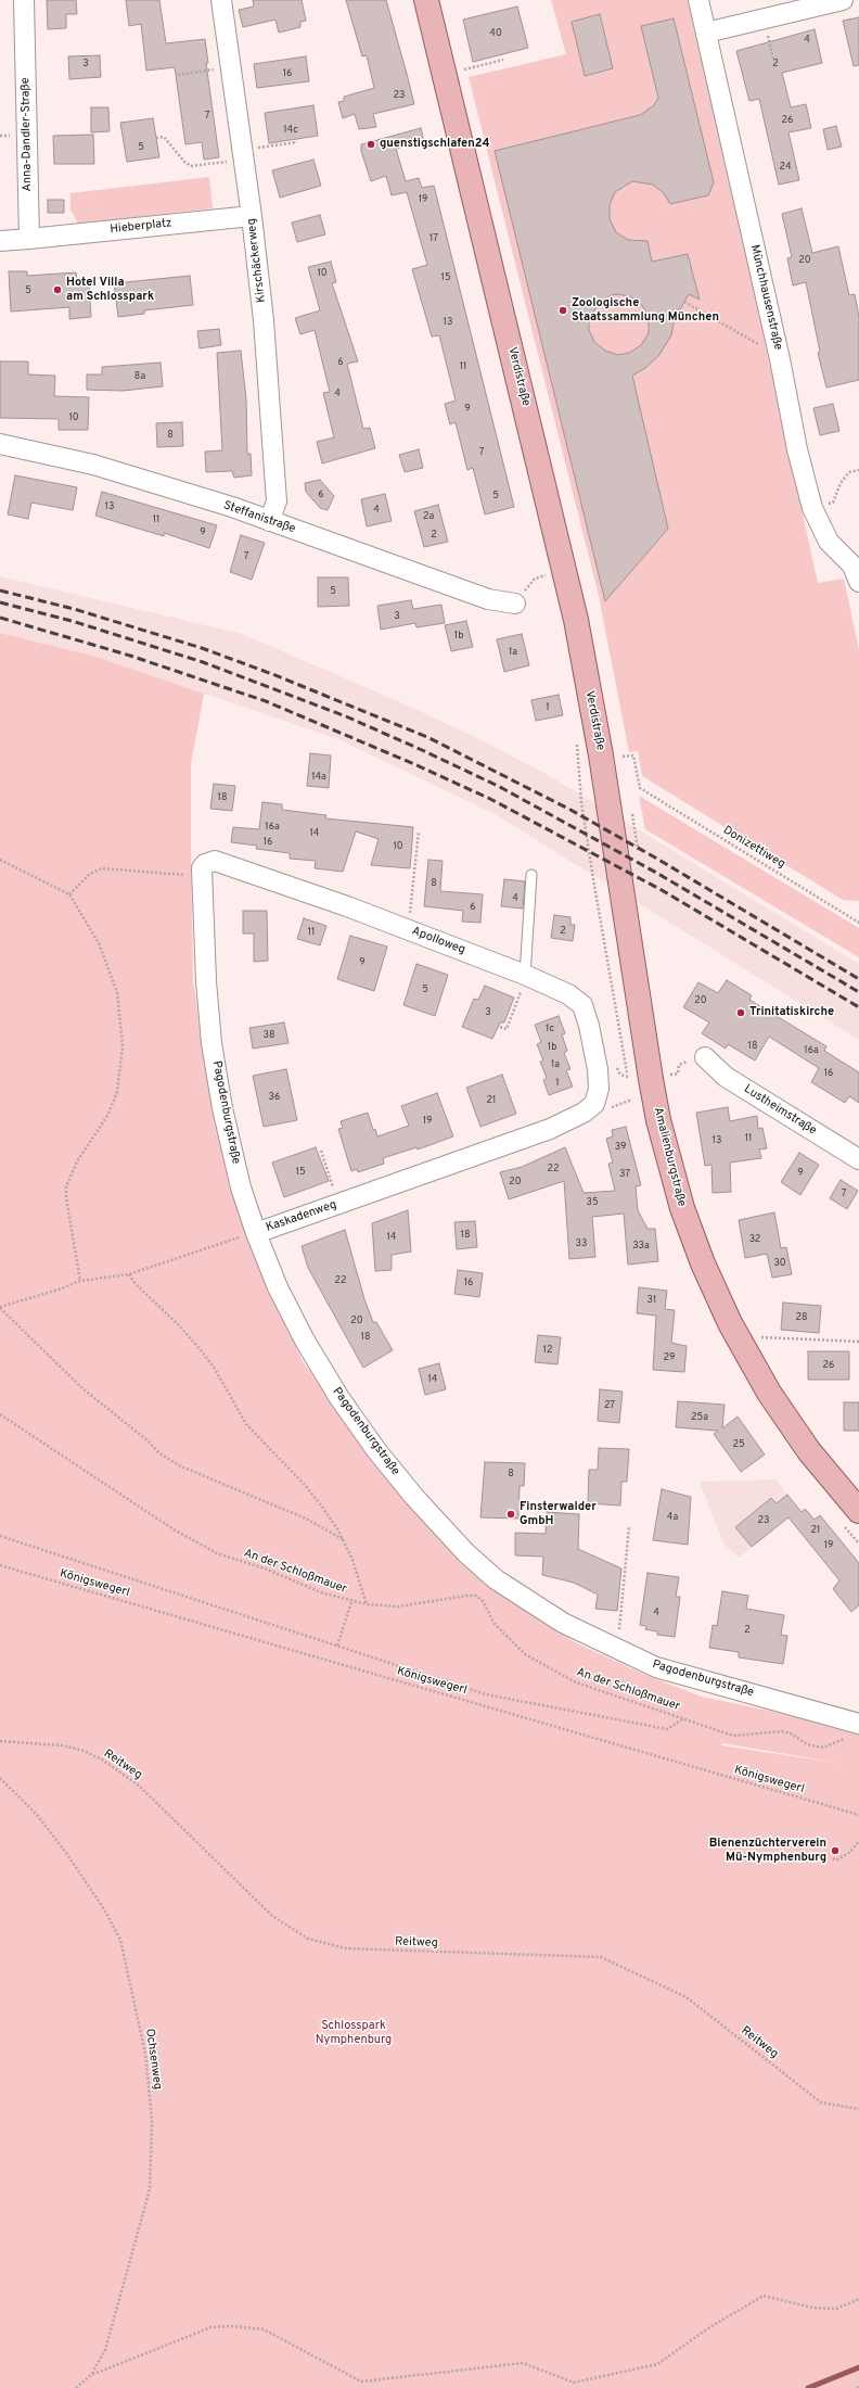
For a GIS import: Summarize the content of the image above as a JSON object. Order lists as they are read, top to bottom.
{
  "streets": {
    "main road": ["Verdistraße", "Amalienburgstraße"],
    "street": [
      "Anna-Dandler-Straße",
      "Hieberplatz",
      "Kirschäckerweg",
      "Münchhausenstraße",
      "Steffanistraße",
      "Apolloweg",
      "Lustheimstraße",
      "Pagodenburgstraße",
      "Kaskadenweg"
    ],
    "path": [
      "Donizettiweg",
      "An der Schloßmauer",
      "Königswegerl",
      "Reitweg",
      "Ochsenweg"
    ]
  },
  "crossings": [
    ["Anna-Dandler-Straße", "Hieberplatz"],
    ["Hieberplatz", "Kirschäckerweg"],
    ["Kirschäckerweg", "Steffanistraße"],
    ["Verdistraße", "Donizettiweg"],
    ["Verdistraße", "Amalienburgstraße"],
    ["Donizettiweg", "Amalienburgstraße"],
    ["Apolloweg", "Pagodenburgstraße"],
    ["Apolloweg", "Kaskadenweg"],
    ["Pagodenburgstraße", "Kaskadenweg"],
    ["Pagodenburgstraße", "An der Schloßmauer"]
  ],
  "parks": ["Schlosspark Nymphenburg"],
  "places": [
    "guenstigschlafen24",
    "Hotel Villa am Schlosspark",
    "Zoologische Staatssammlung München",
    "Trinitatiskirche",
    "Finsterwalder GmbH",
    "Bienenzüchterverein Mü-Nymphenburg"
  ],
  "house_numbers": [
    "40",
    "4",
    "3",
    "2",
    "16",
    "23",
    "7",
    "26",
    "14c",
    "5",
    "24",
    "19",
    "17",
    "20",
    "10",
    "15",
    "5",
    "13",
    "6",
    "11",
    "8a",
    "4",
    "9",
    "10",
    "8",
    "7",
    "6",
    "5",
    "13",
    "4",
    "2a",
    "11",
    "9",
    "2",
    "7",
    "5",
    "3",
    "1b",
    "1a",
    "1",
    "14a",
    "18",
    "16a",
    "14",
    "16",
    "10",
    "8",
    "4",
    "6",
    "2",
    "11",
    "9",
    "5",
    "20",
    "3",
    "1c",
    "38",
    "18",
    "1b",
    "16a",
    "1a",
    "16",
    "1",
    "36",
    "21",
    "19",
    "11",
    "13",
    "39",
    "22",
    "15",
    "9",
    "37",
    "20",
    "7",
    "35",
    "18",
    "14",
    "32",
    "33",
    "33a",
    "30",
    "22",
    "16",
    "31",
    "28",
    "20",
    "18",
    "12",
    "29",
    "26",
    "14",
    "27",
    "25a",
    "25",
    "8",
    "4a",
    "23",
    "21",
    "19",
    "4",
    "2"
  ]
}
